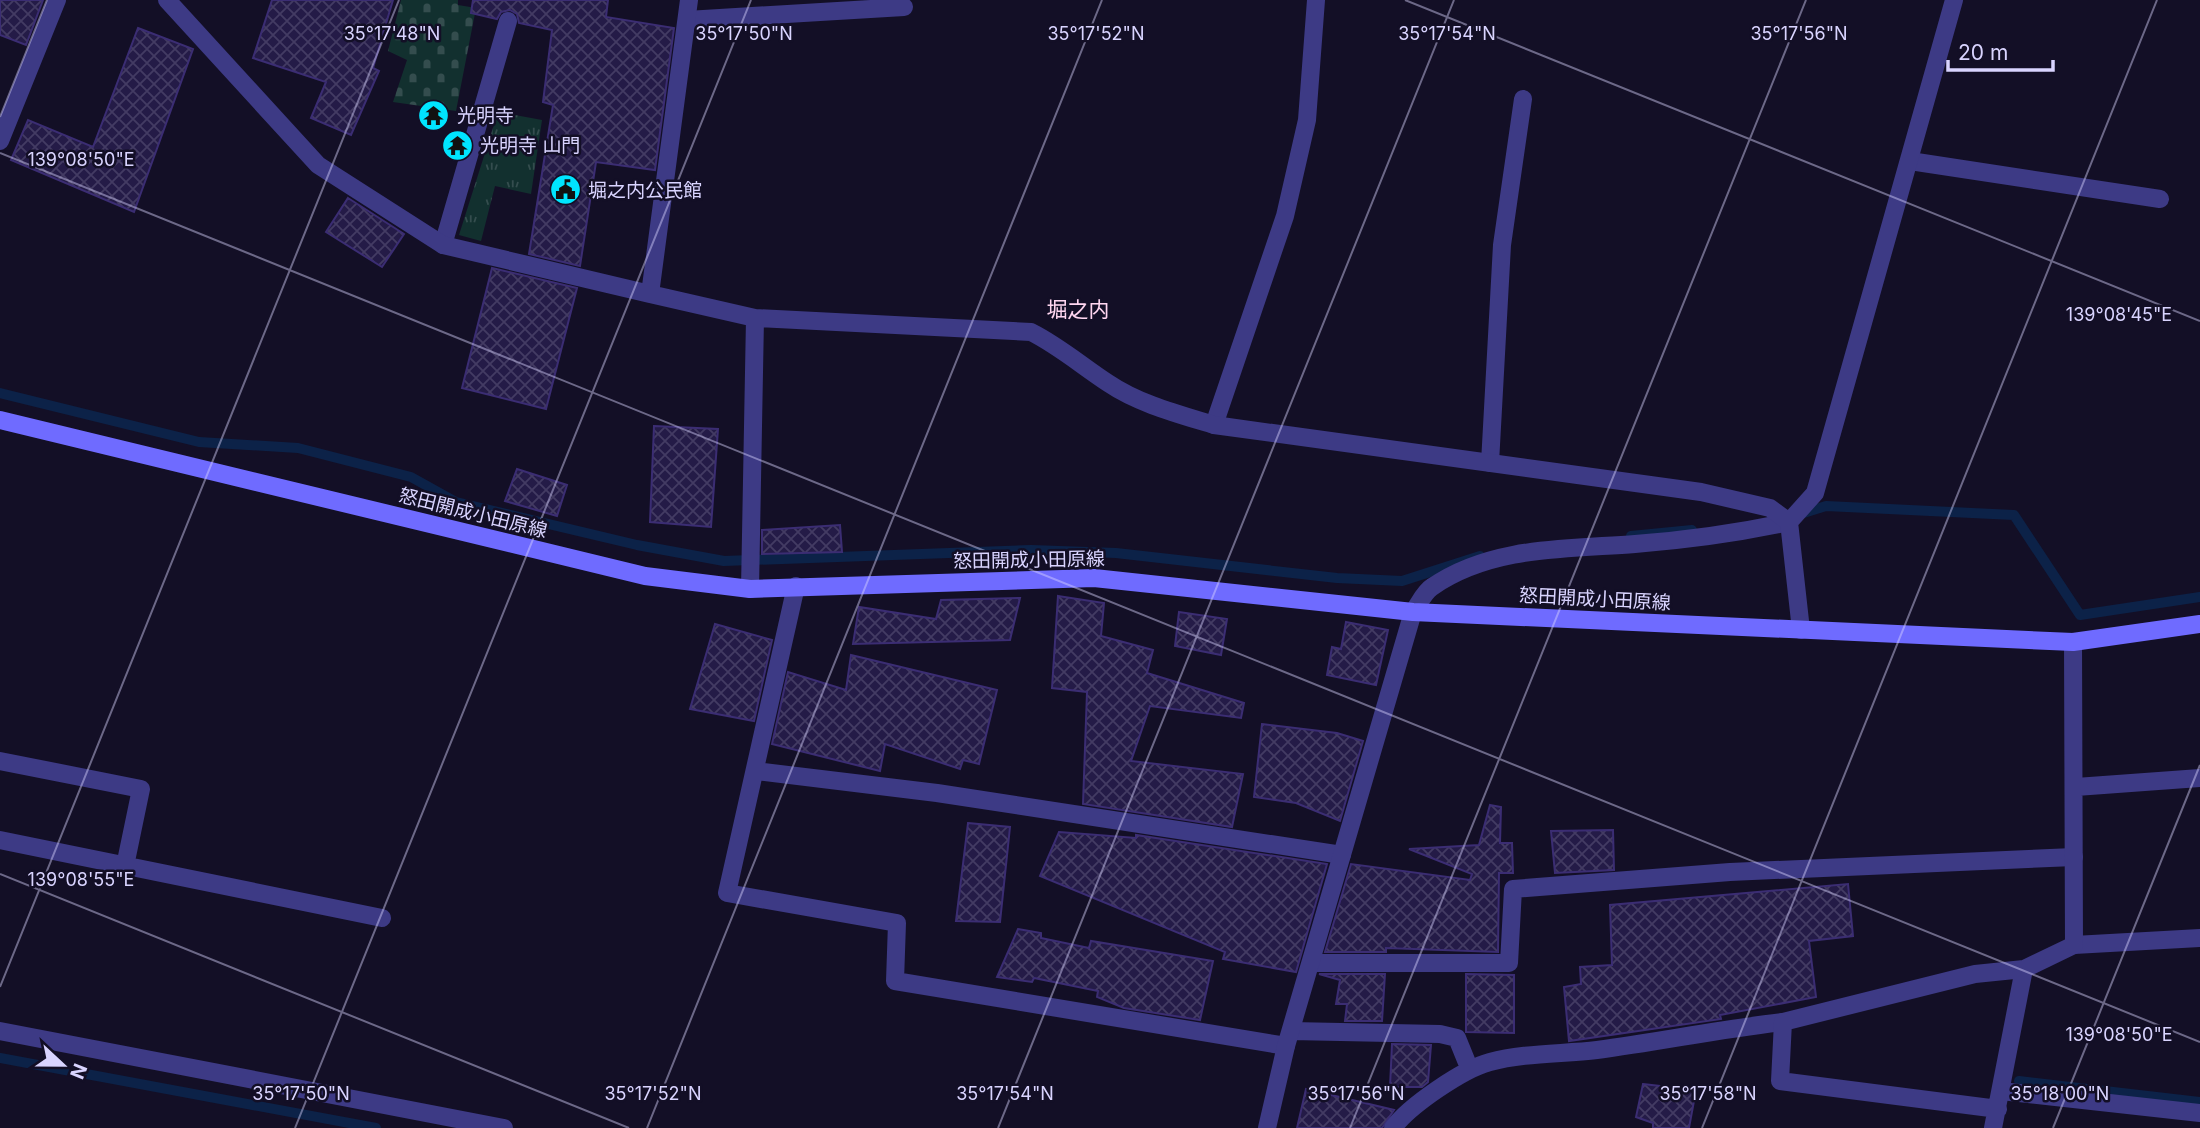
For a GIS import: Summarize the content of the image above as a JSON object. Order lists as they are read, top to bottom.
{
  "streets": {
    "main road": ["怒田開成小田原線"]
  },
  "districts": ["堀之内"],
  "places": {
    "temple": ["光明寺", "光明寺 山門"],
    "public building": ["堀之内公民館"]
  },
  "scale_bar": "20 m",
  "north": "right",
  "coordinates": [
    "35°17'48\"N",
    "35°17'50\"N",
    "35°17'52\"N",
    "35°17'54\"N",
    "35°17'56\"N",
    "139°08'50\"E",
    "139°08'45\"E",
    "139°08'55\"E",
    "35°17'58\"N",
    "35°18'00\"N"
  ]
}
